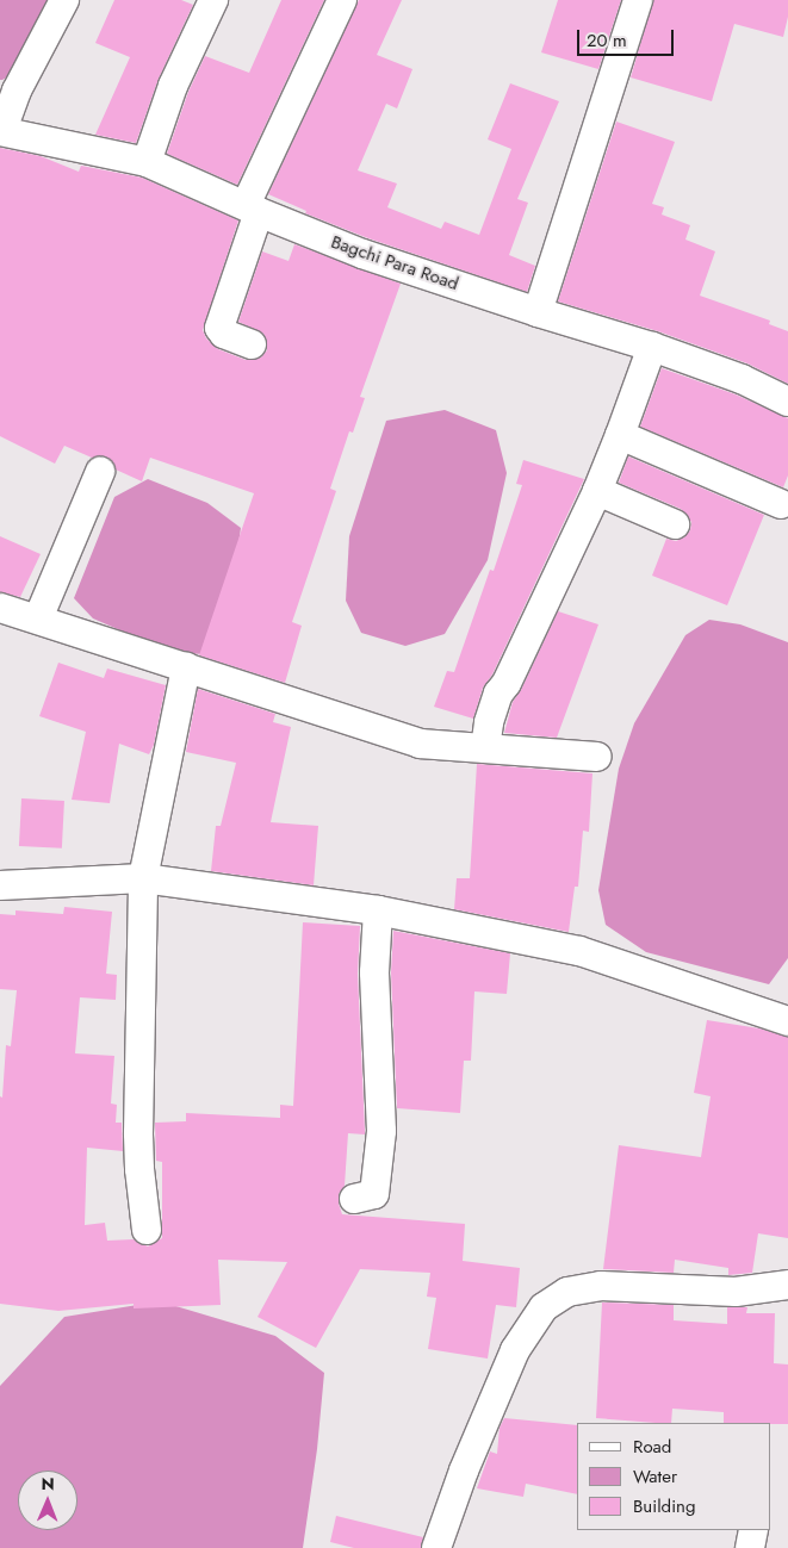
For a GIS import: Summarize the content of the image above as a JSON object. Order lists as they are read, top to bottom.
{
  "streets": {
    "street": ["Bagchi Para Road"]
  },
  "legend": ["Road", "Water", "Building"],
  "scale_bar": "20 m",
  "north": "top"
}
